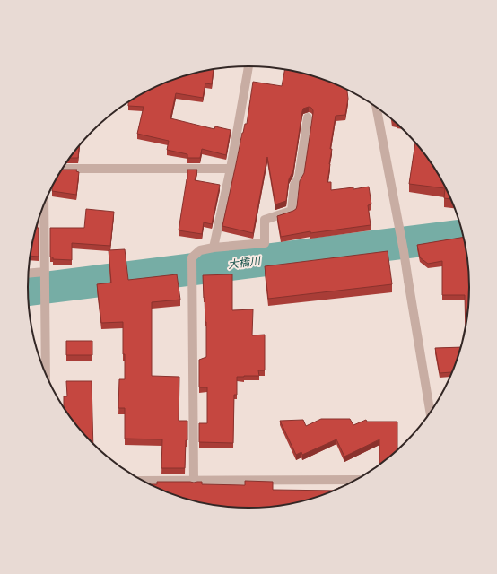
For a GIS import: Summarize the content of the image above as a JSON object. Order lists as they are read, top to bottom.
{
  "water": ["大橋川"]
}
